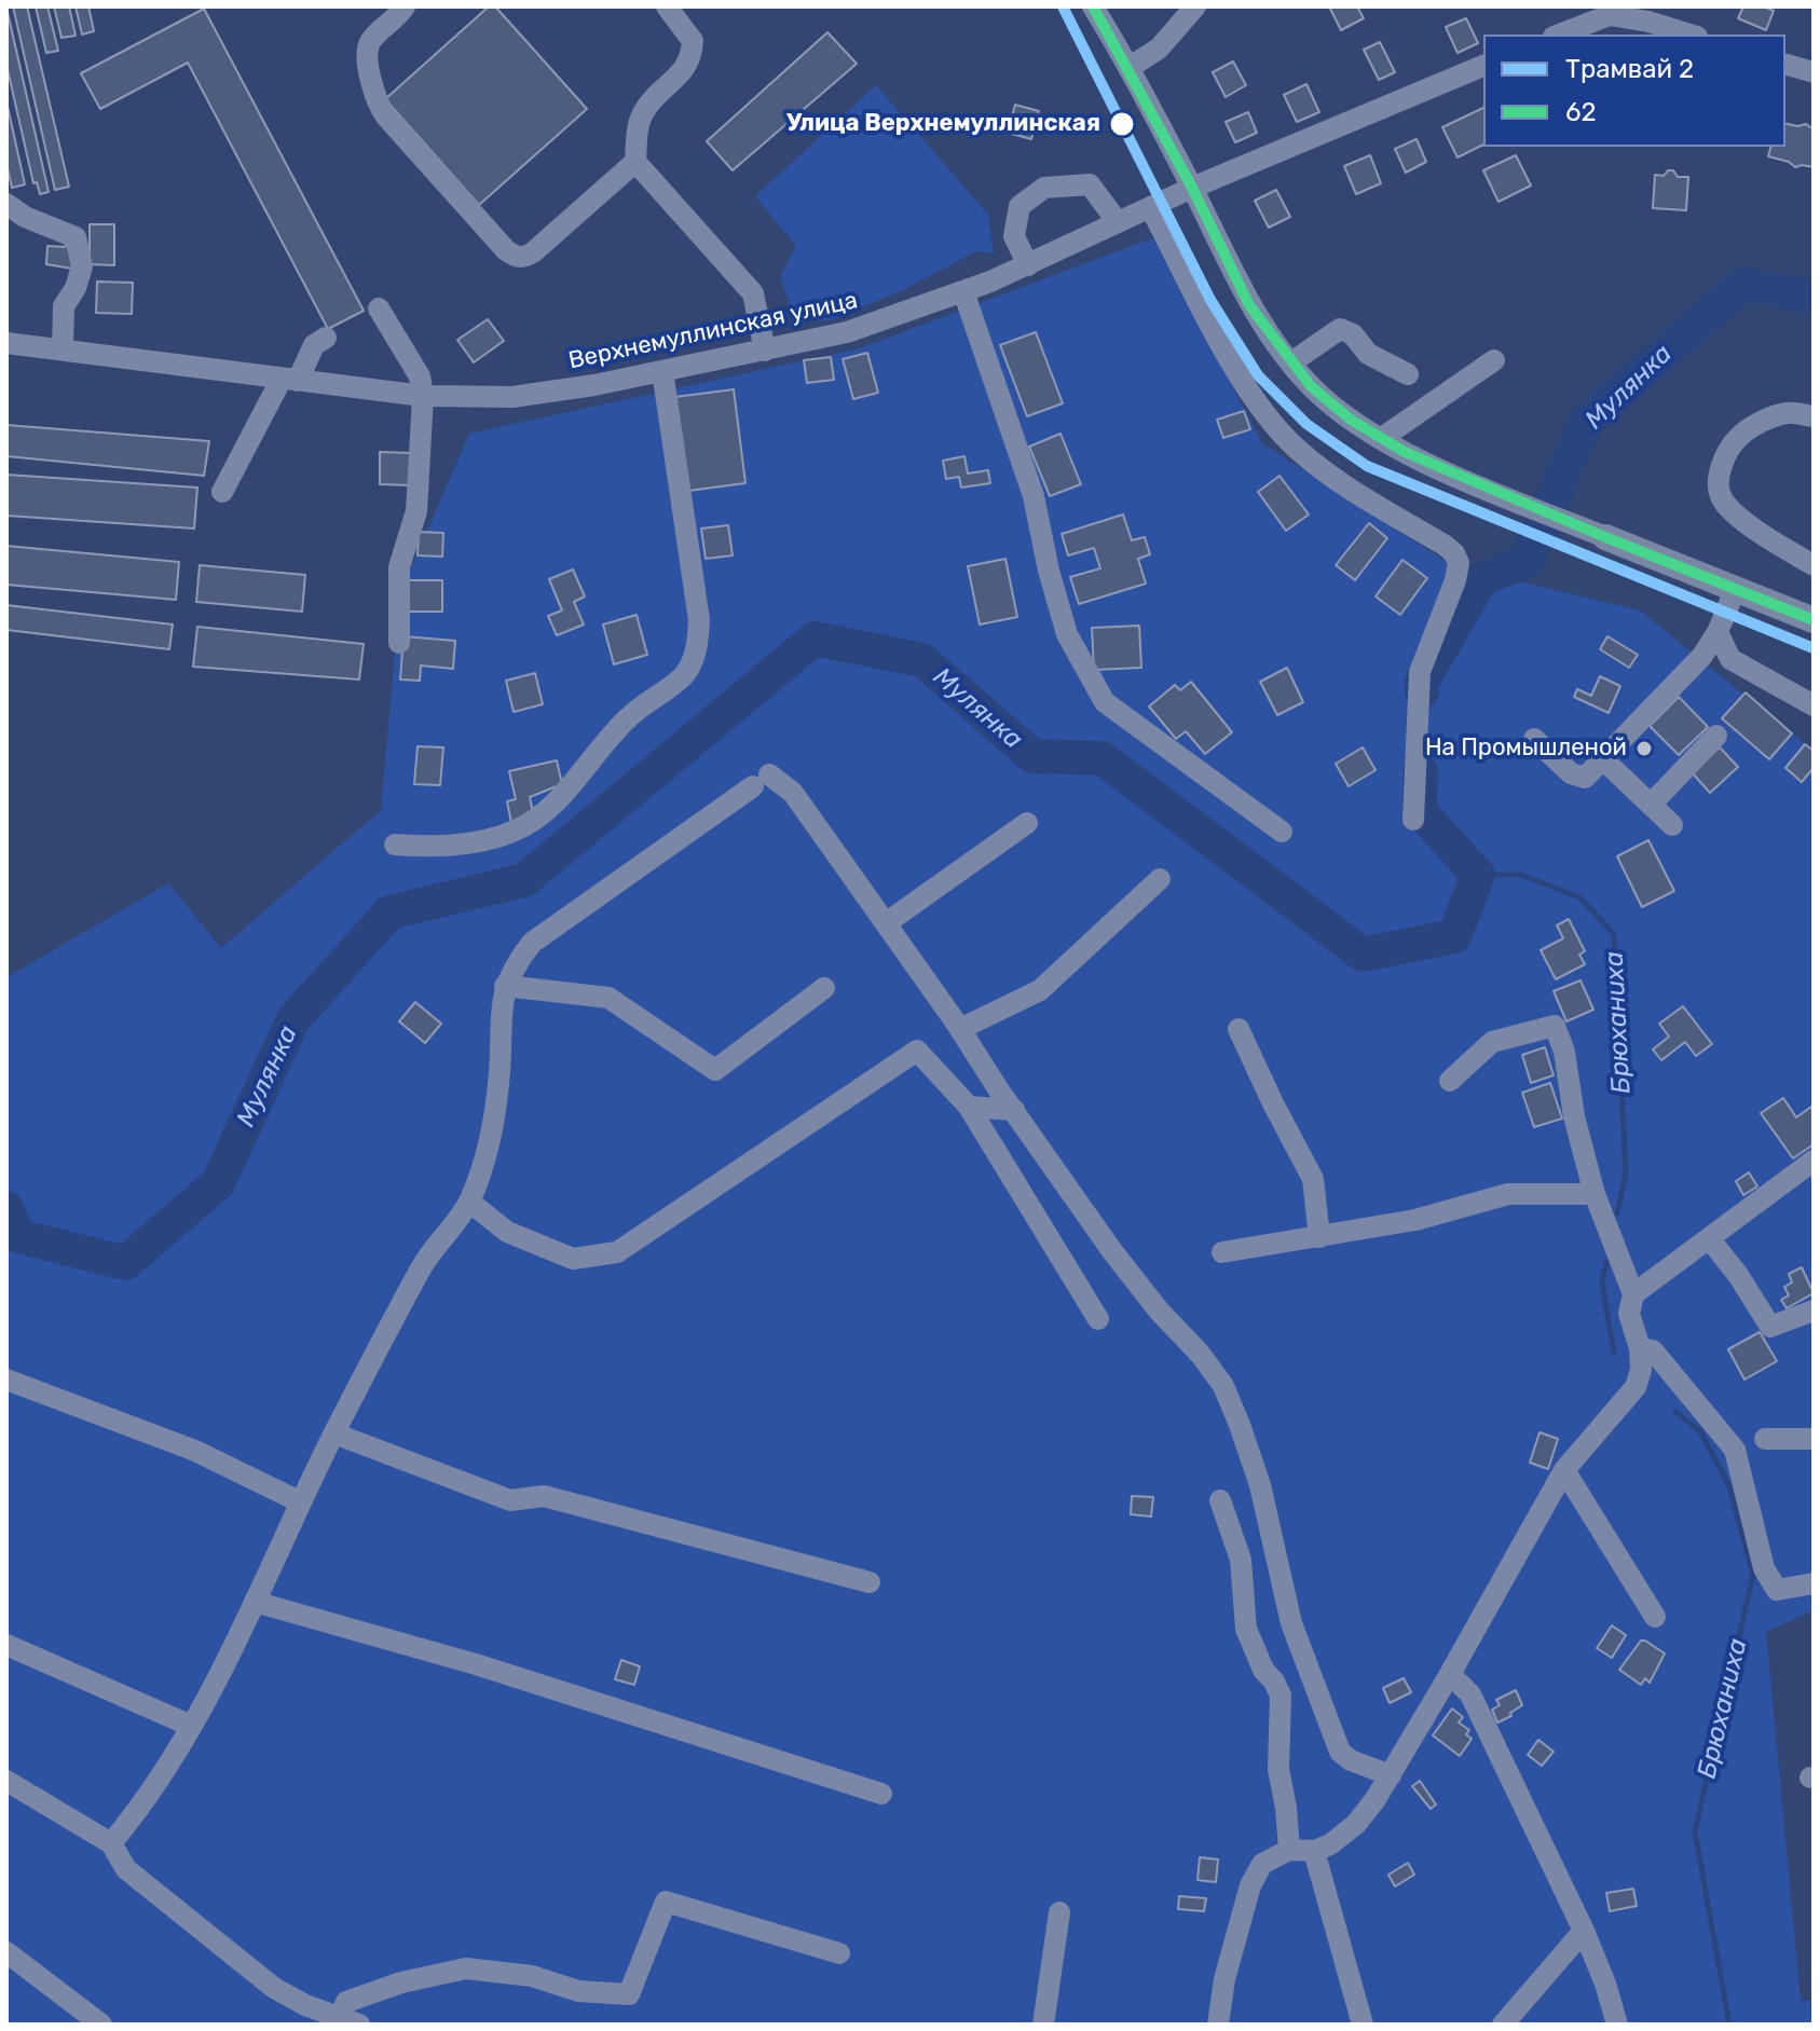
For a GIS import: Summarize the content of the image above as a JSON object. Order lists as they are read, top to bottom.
{
  "streets": {
    "street": ["Верхнемуллинская улица"]
  },
  "water": ["Мулянка", "Брюханиха"],
  "places": ["Улица Верхнемуллинская", "На Промышленой"],
  "lines": ["tram line 2", "transit line 62"],
  "legend": ["Трамвай 2", "62"]
}
